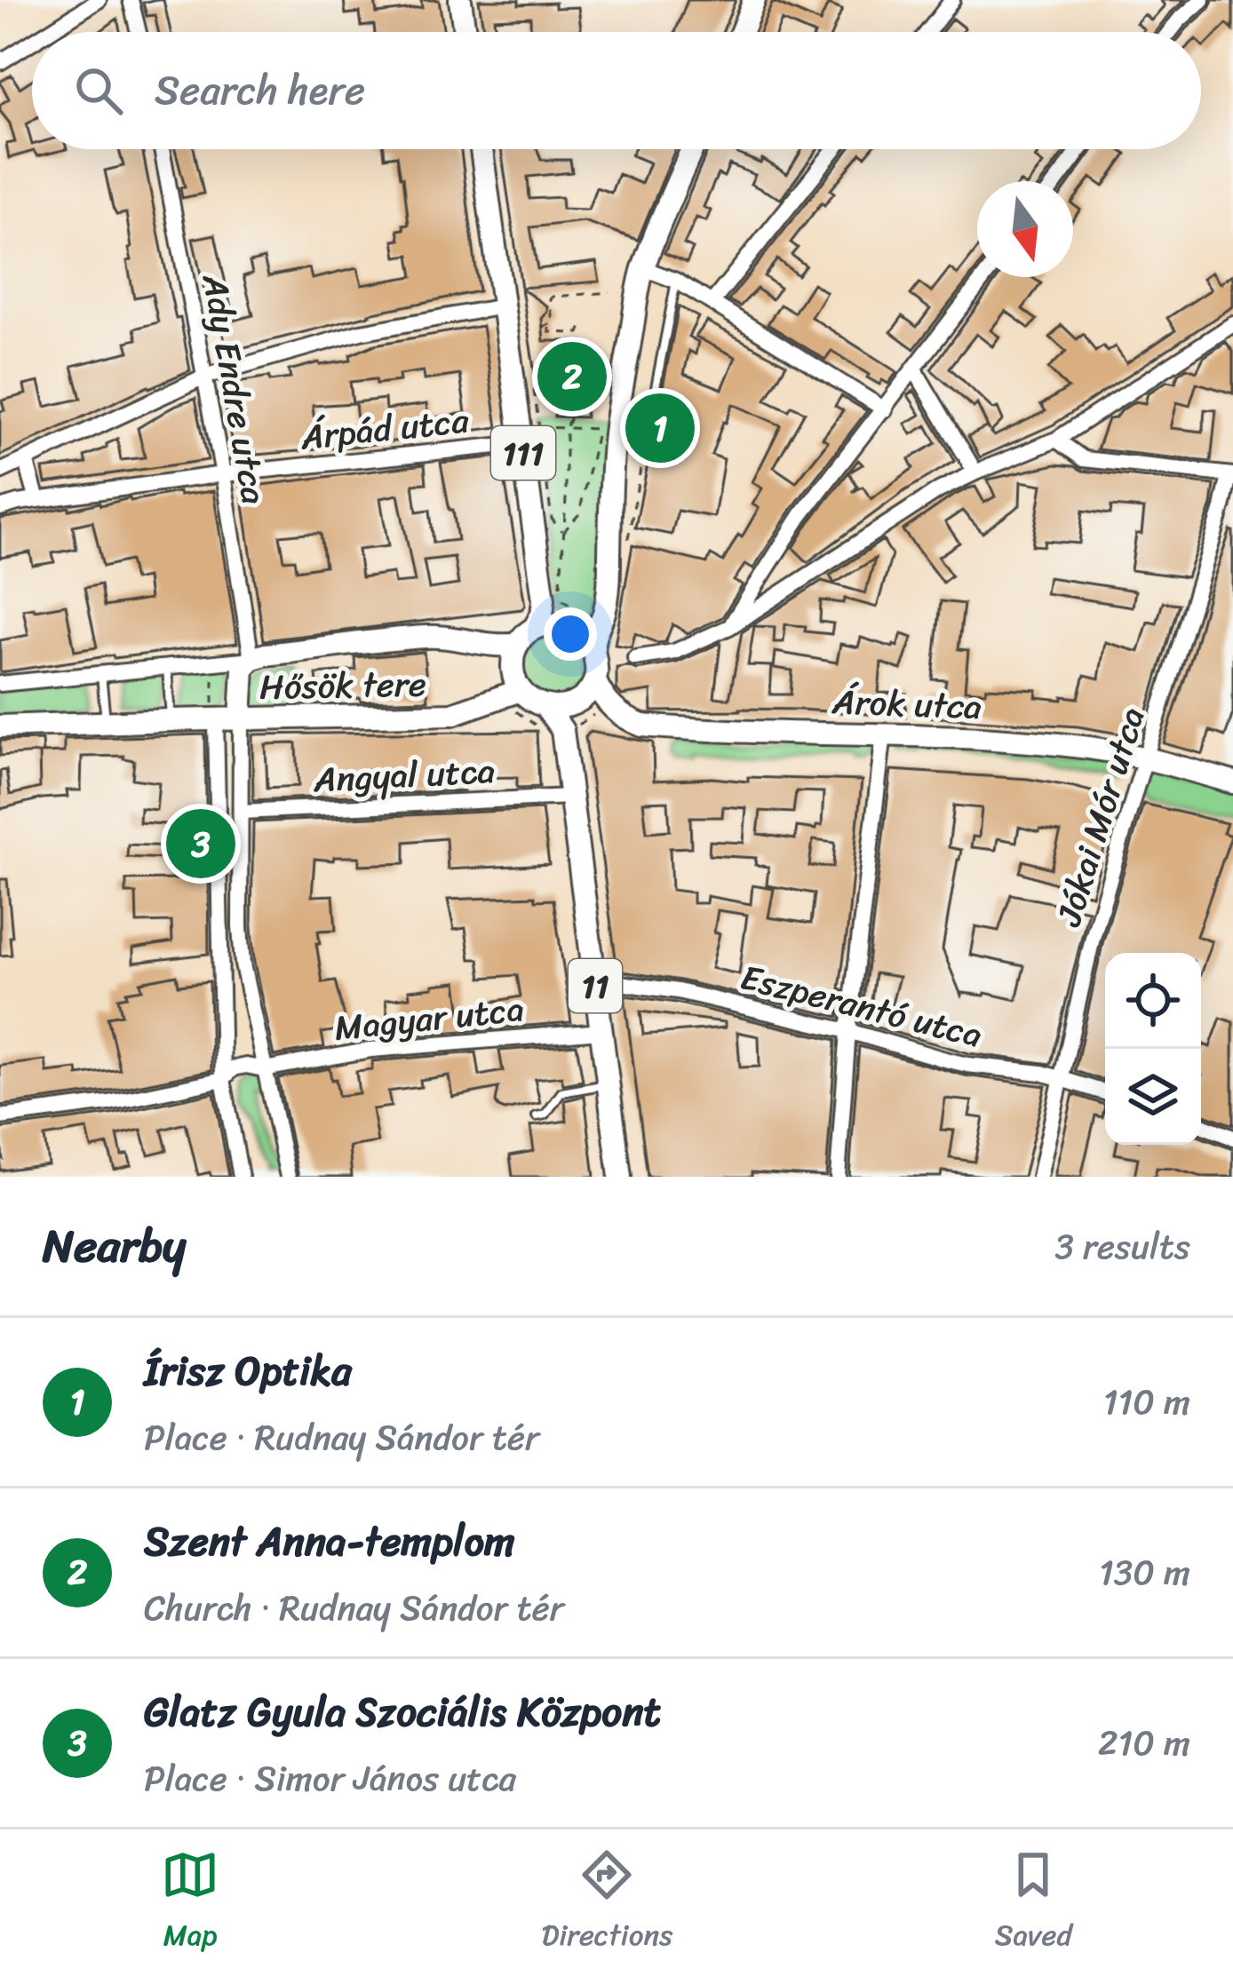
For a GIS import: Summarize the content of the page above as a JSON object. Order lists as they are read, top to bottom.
{
  "streets": {
    "main road": [
      "111",
      "Hősök tere",
      "Árok utca",
      "11"
    ],
    "street": [
      "Ady Endre utca",
      "Árpád utca",
      "Angyal utca",
      "Jókai Mór utca",
      "Eszperantó utca",
      "Magyar utca"
    ]
  },
  "crossings": [
    ["Ady Endre utca", "Árpád utca"],
    ["Ady Endre utca", "Hősök tere"],
    ["Árpád utca", "111"],
    ["111", "Hősök tere"],
    ["111", "11"],
    ["Hősök tere", "11"],
    ["Árok utca", "Jókai Mór utca"],
    ["Angyal utca", "11"],
    ["Jókai Mór utca", "Eszperantó utca"],
    ["11", "Eszperantó utca"],
    ["11", "Magyar utca"]
  ],
  "north": "bottom",
  "page": {
    "search": "Search here",
    "pins": ["2", "1", "3"],
    "heading": ["Nearby", "3 results"],
    "list": [
      {
        "mark": "1",
        "name": "Írisz Optika",
        "note": "Place · Rudnay Sándor tér",
        "value": "110 m"
      },
      {
        "mark": "2",
        "name": "Szent Anna-templom",
        "note": "Church · Rudnay Sándor tér",
        "value": "130 m"
      },
      {
        "mark": "3",
        "name": "Glatz Gyula Szociális Központ",
        "note": "Place · Simor János utca",
        "value": "210 m"
      }
    ],
    "nav": ["Map", "Directions", "Saved"]
  }
}
